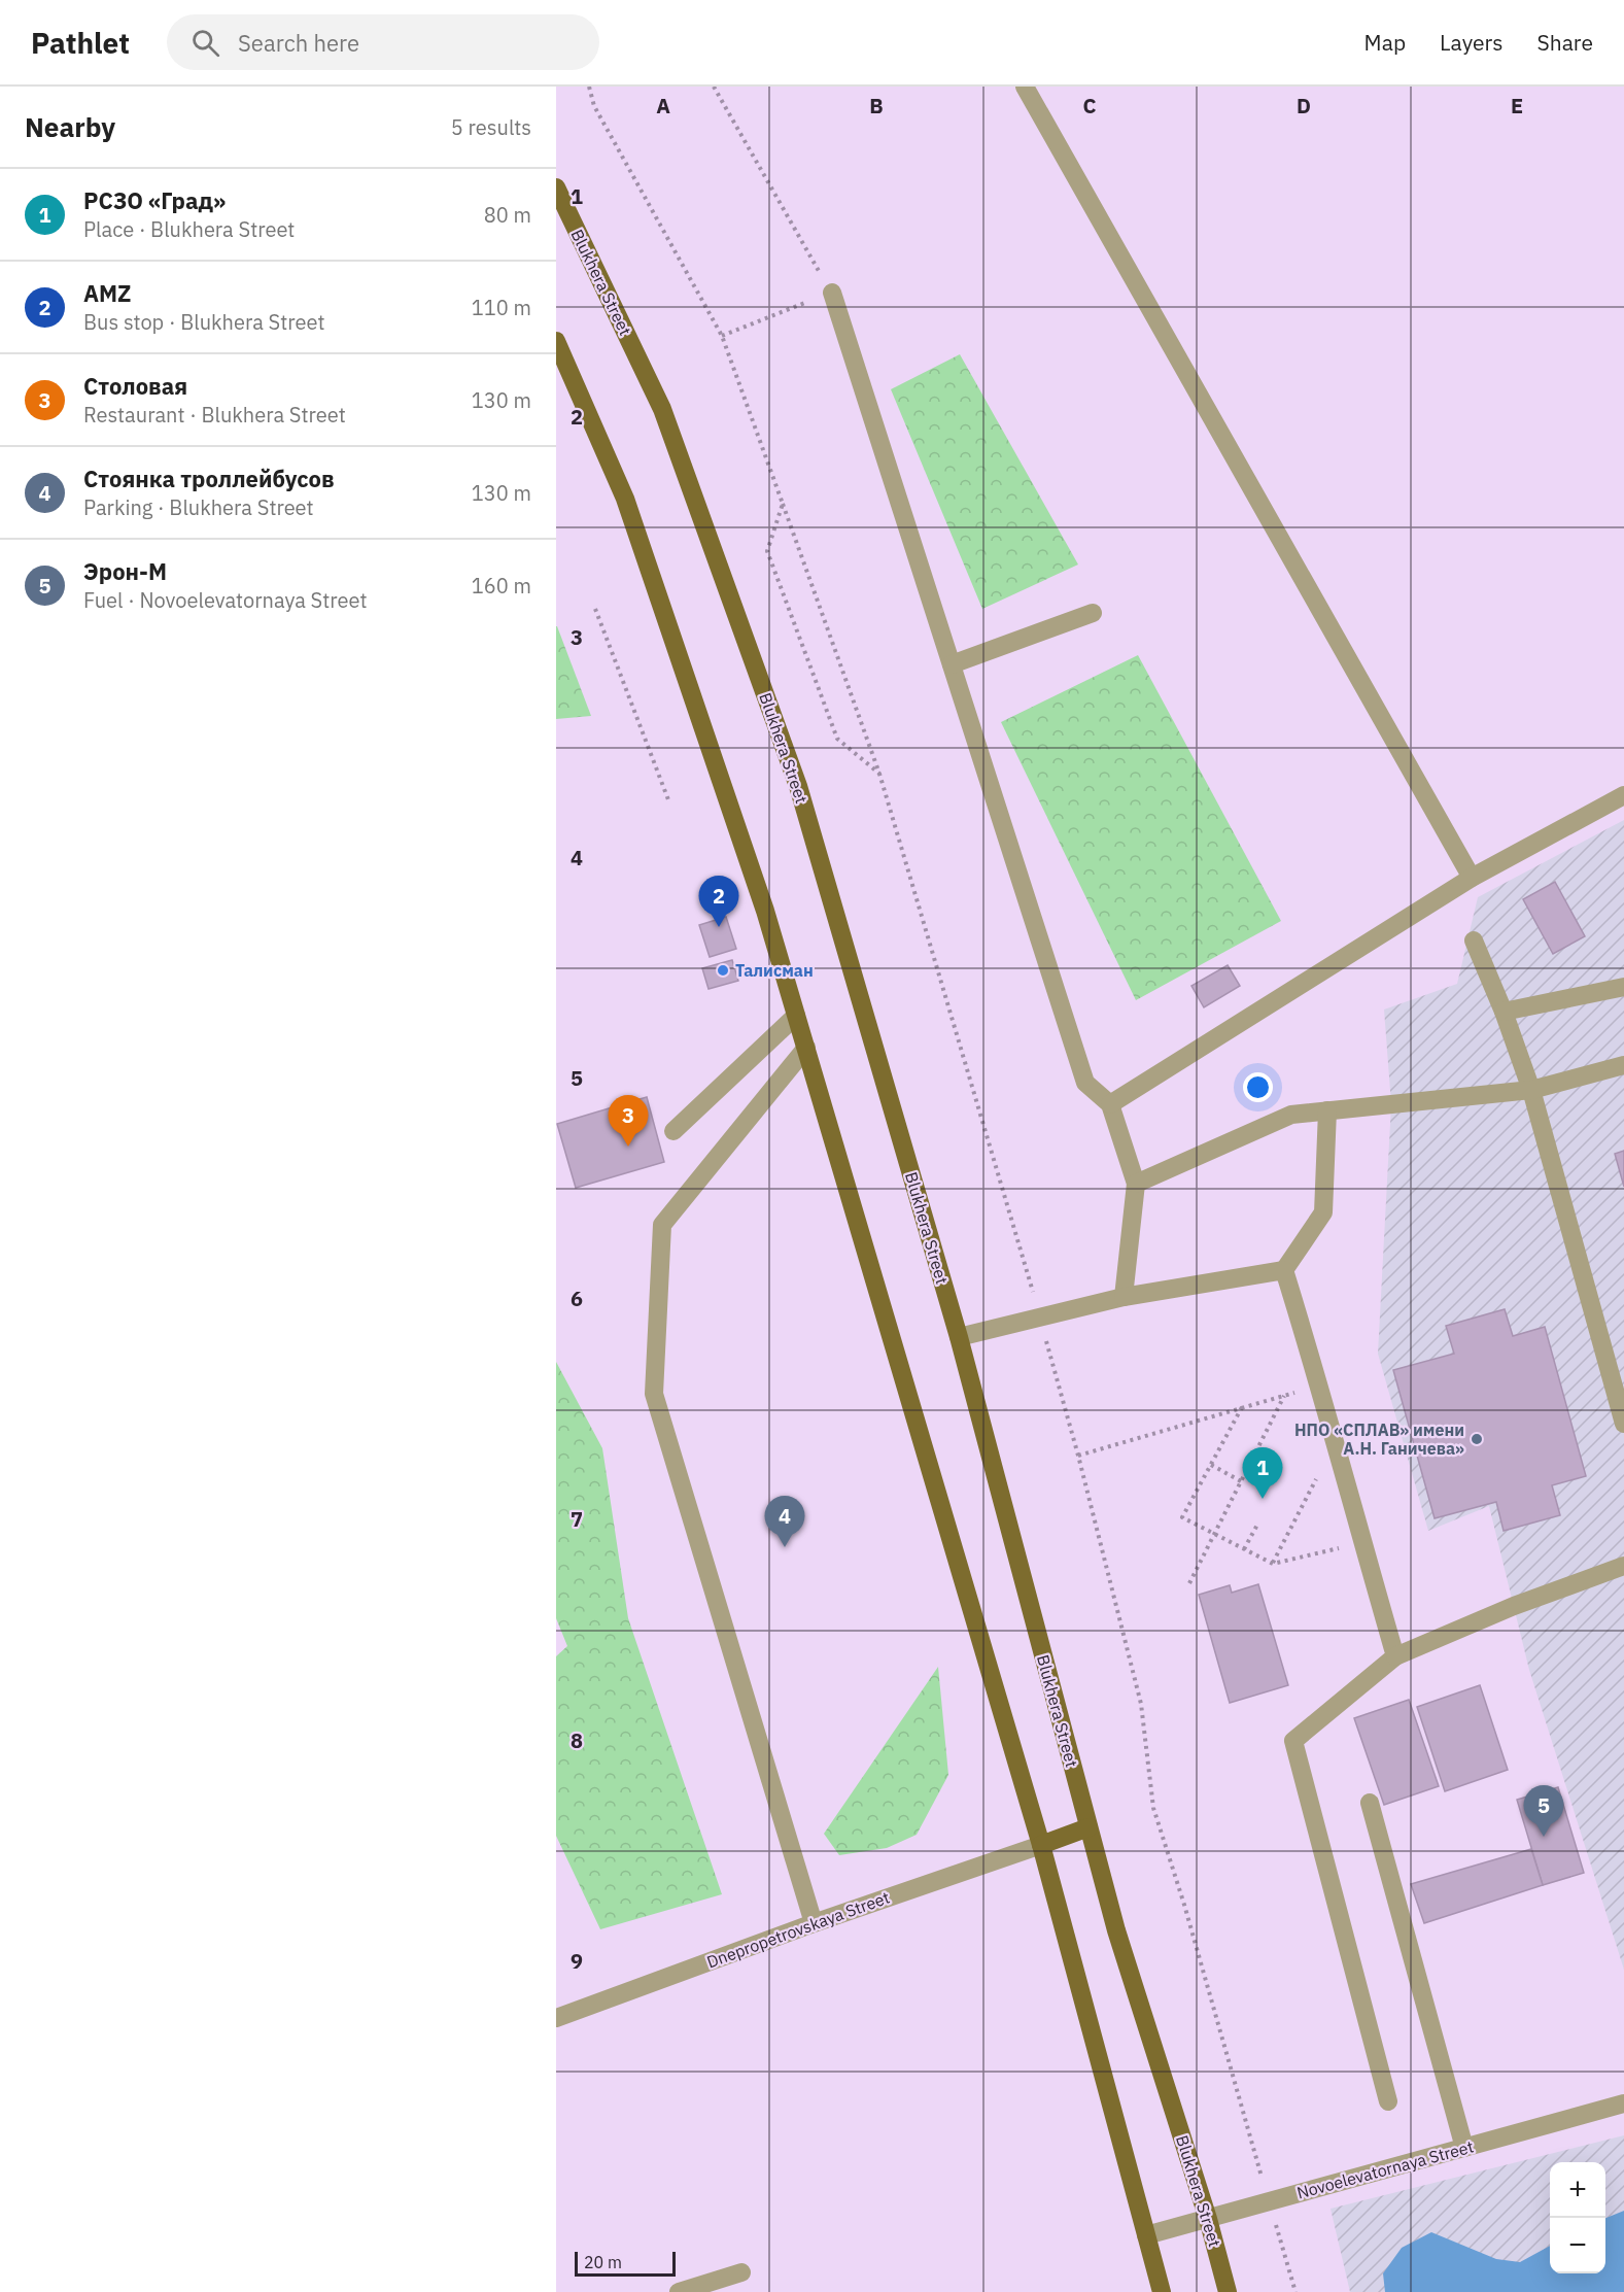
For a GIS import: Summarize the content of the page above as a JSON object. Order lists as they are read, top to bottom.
{
  "streets": {
    "main road": ["Blukhera Street"],
    "street": ["Dnepropetrovskaya Street", "Novoelevatornaya Street"]
  },
  "crossings": [
    ["Blukhera Street", "Novoelevatornaya Street"]
  ],
  "places": ["Талисман", "НПО «СПЛАВ» имени А.Н. Ганичева»"],
  "scale_bar": "20 m",
  "page": {
    "header": "Pathlet",
    "search": "Search here",
    "nav": ["Map", "Layers", "Share"],
    "heading": ["Nearby", "5 results"],
    "list": [
      {
        "mark": "1",
        "name": "РСЗО «Град»",
        "note": "Place · Blukhera Street",
        "value": "80 m"
      },
      {
        "mark": "2",
        "name": "AMZ",
        "note": "Bus stop · Blukhera Street",
        "value": "110 m"
      },
      {
        "mark": "3",
        "name": "Столовая",
        "note": "Restaurant · Blukhera Street",
        "value": "130 m"
      },
      {
        "mark": "4",
        "name": "Стоянка троллейбусов",
        "note": "Parking · Blukhera Street",
        "value": "130 m"
      },
      {
        "mark": "5",
        "name": "Эрон-М",
        "note": "Fuel · Novoelevatornaya Street",
        "value": "160 m"
      }
    ],
    "pins": [
      "2",
      "3",
      "1",
      "4",
      "5"
    ],
    "map_buttons": ["+", "−"],
    "scale": "20 m"
  },
  "grid": {
    "columns": [
      "A",
      "B",
      "C",
      "D",
      "E"
    ],
    "rows": [
      "1",
      "2",
      "3",
      "4",
      "5",
      "6",
      "7",
      "8",
      "9"
    ]
  }
}
